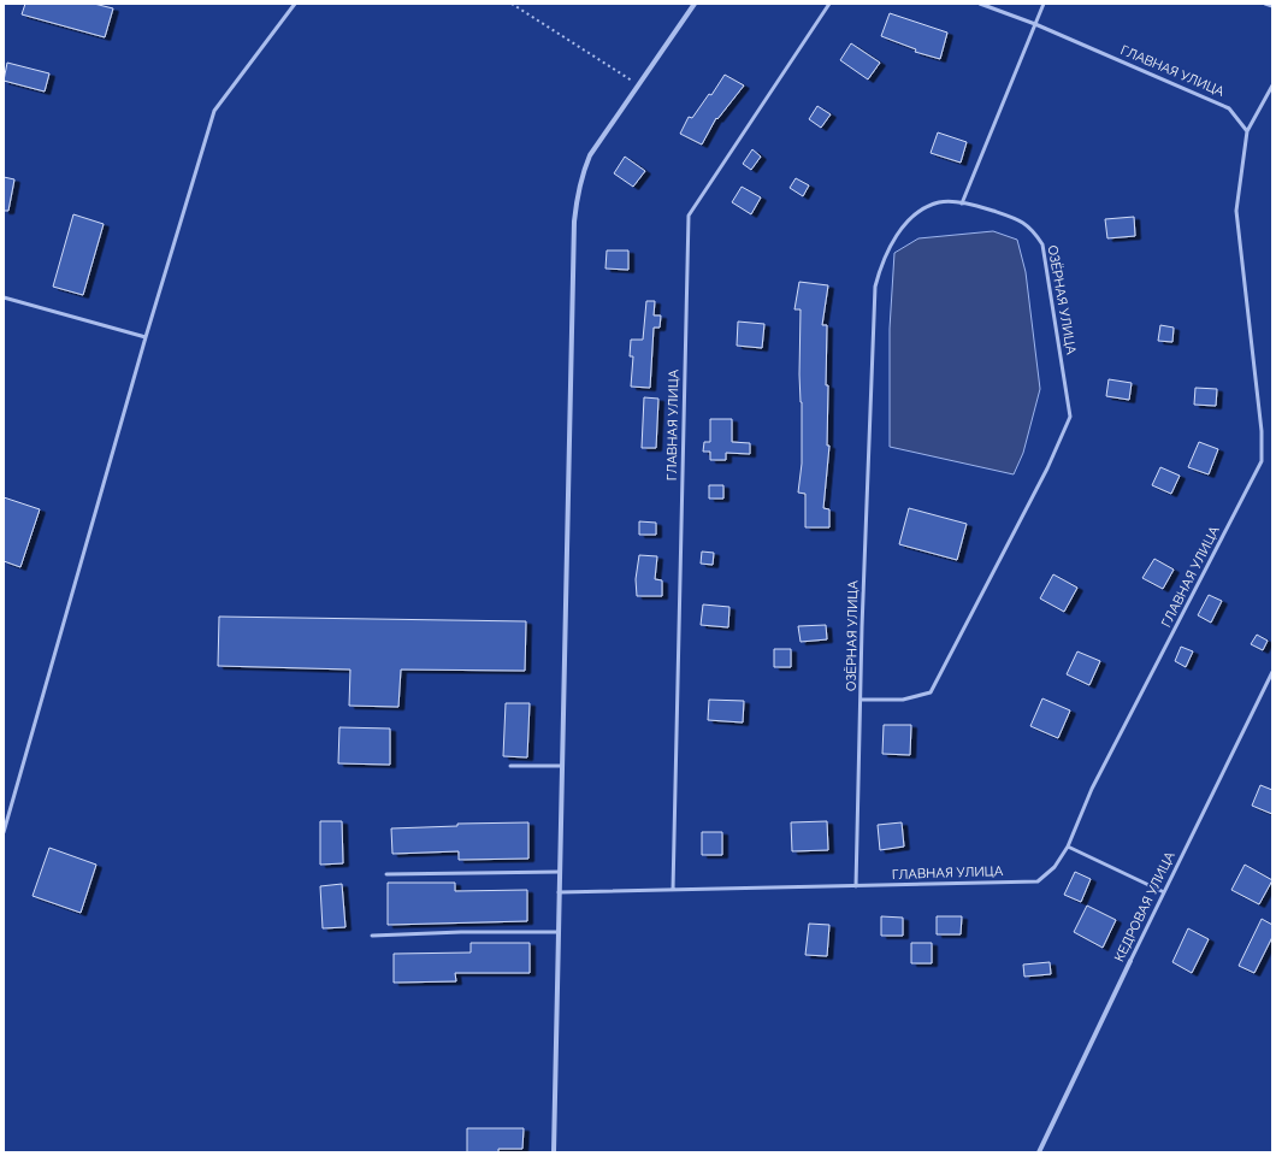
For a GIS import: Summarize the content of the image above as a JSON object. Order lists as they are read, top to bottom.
{
  "streets": {
    "street": ["КЕДРОВАЯ УЛИЦА"],
    "lane": ["ГЛАВНАЯ УЛИЦА", "ОЗЁРНАЯ УЛИЦА"]
  },
  "crossings": [
    ["ГЛАВНАЯ УЛИЦА", "ОЗЁРНАЯ УЛИЦА"]
  ]
}
